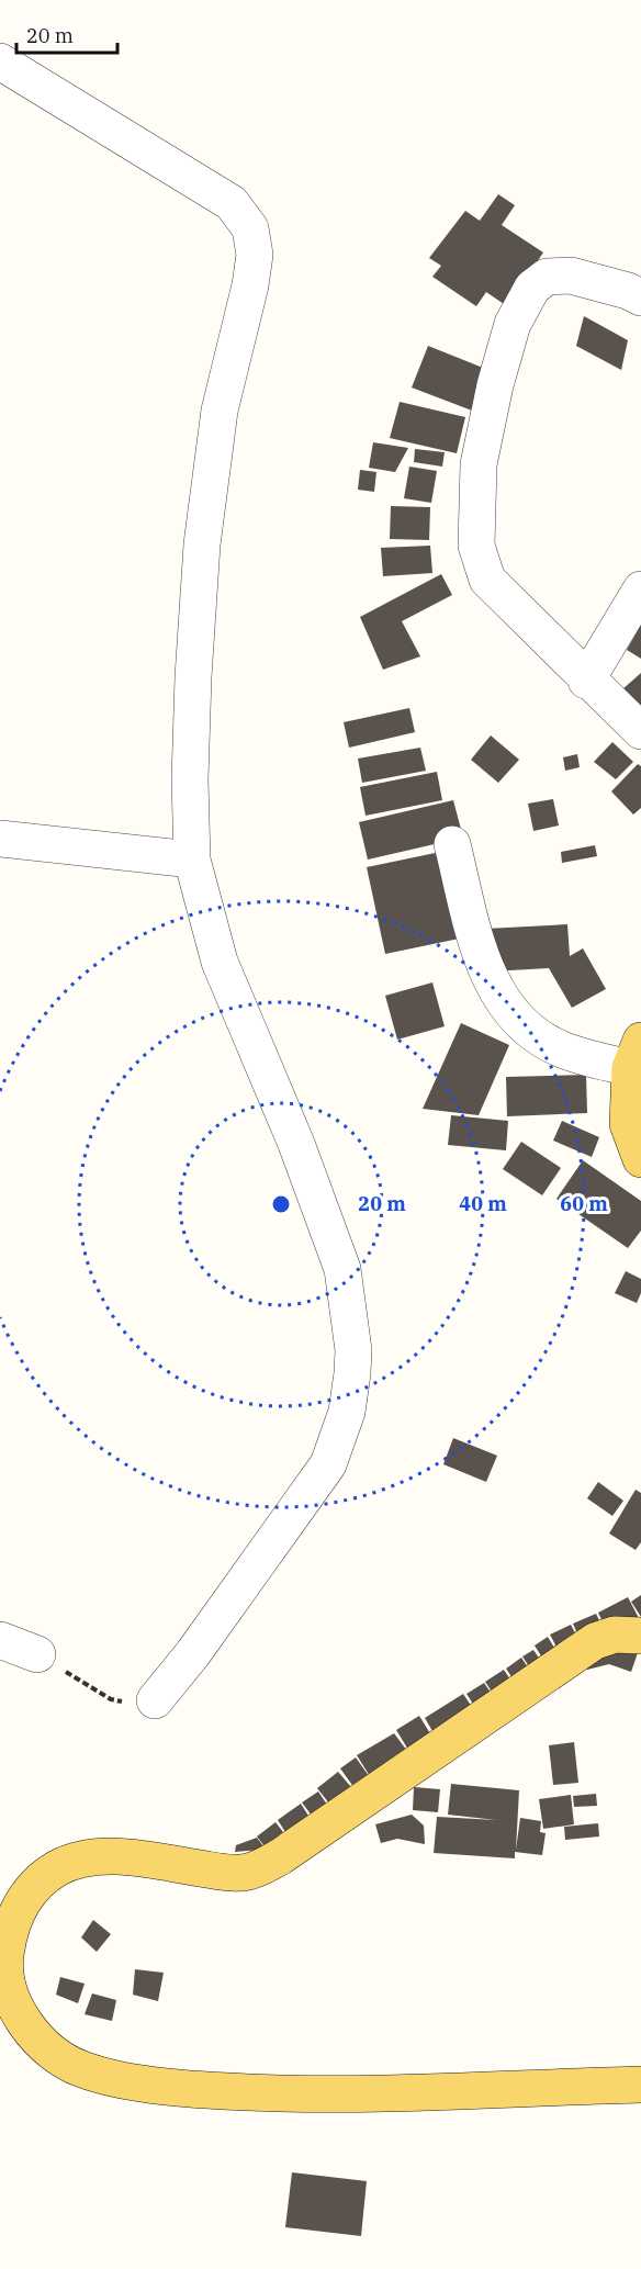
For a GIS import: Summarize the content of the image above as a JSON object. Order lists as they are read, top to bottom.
{
  "scale_bar": "20 m",
  "rings": ["20 m", "40 m", "60 m"]
}
